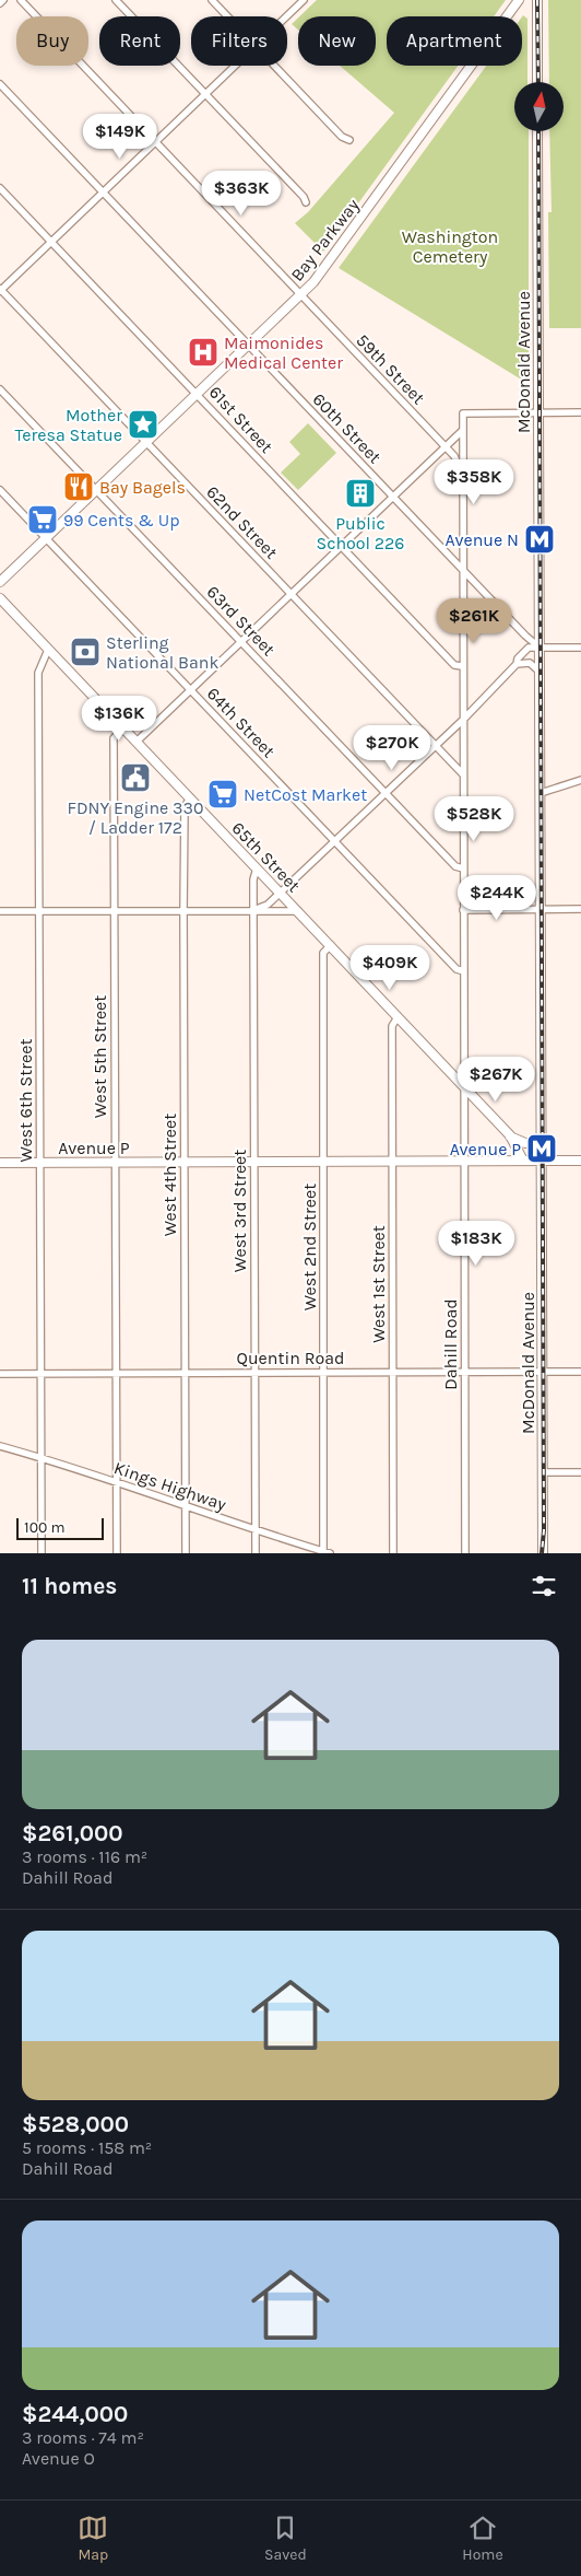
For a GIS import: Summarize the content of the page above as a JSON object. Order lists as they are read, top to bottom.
{
  "streets": {
    "main road": [
      "Bay Parkway",
      "McDonald Avenue",
      "65th Street",
      "Avenue P"
    ],
    "street": [
      "59th Street",
      "61st Street",
      "60th Street",
      "62nd Street",
      "63rd Street",
      "64th Street",
      "West 5th Street",
      "West 6th Street",
      "West 4th Street",
      "West 3rd Street",
      "West 2nd Street",
      "West 1st Street",
      "Dahill Road",
      "Quentin Road",
      "Kings Highway"
    ]
  },
  "crossings": [
    ["Bay Parkway", "59th Street"],
    ["Bay Parkway", "61st Street"],
    ["Bay Parkway", "60th Street"],
    ["Bay Parkway", "62nd Street"],
    ["Bay Parkway", "63rd Street"],
    ["Bay Parkway", "64th Street"],
    ["McDonald Avenue", "60th Street"],
    ["McDonald Avenue", "65th Street"],
    ["McDonald Avenue", "Avenue P"],
    ["McDonald Avenue", "Dahill Road"],
    ["McDonald Avenue", "Quentin Road"],
    ["59th Street", "Dahill Road"],
    ["61st Street", "Dahill Road"],
    ["60th Street", "Dahill Road"],
    ["62nd Street", "Dahill Road"],
    ["63rd Street", "Dahill Road"],
    ["64th Street", "Dahill Road"],
    ["65th Street", "West 5th Street"],
    ["65th Street", "West 6th Street"],
    ["65th Street", "Avenue P"],
    ["65th Street", "West 4th Street"],
    ["65th Street", "West 3rd Street"],
    ["65th Street", "West 2nd Street"],
    ["65th Street", "West 1st Street"],
    ["65th Street", "Dahill Road"],
    ["West 5th Street", "Avenue P"],
    ["West 5th Street", "Quentin Road"],
    ["West 5th Street", "Kings Highway"],
    ["West 6th Street", "Avenue P"],
    ["West 6th Street", "Quentin Road"],
    ["West 6th Street", "Kings Highway"],
    ["Avenue P", "West 4th Street"],
    ["Avenue P", "West 3rd Street"],
    ["Avenue P", "West 2nd Street"],
    ["Avenue P", "West 1st Street"],
    ["Avenue P", "Dahill Road"],
    ["West 4th Street", "Quentin Road"],
    ["West 4th Street", "Kings Highway"],
    ["West 3rd Street", "Quentin Road"],
    ["West 3rd Street", "Kings Highway"],
    ["West 2nd Street", "Quentin Road"],
    ["West 2nd Street", "Kings Highway"],
    ["West 1st Street", "Quentin Road"],
    ["Dahill Road", "Quentin Road"]
  ],
  "parks": ["Washington Cemetery"],
  "places": {
    "hospital": ["Maimonides Medical Center"],
    "place": ["Mother Teresa Statue"],
    "restaurant": ["Bay Bagels"],
    "building": ["Public School 226"],
    "supermarket": ["99 Cents & Up", "NetCost Market"],
    "metro station": ["Avenue N", "Avenue P"],
    "bank": ["Sterling National Bank"],
    "public building": ["FDNY Engine 330 / Ladder 172"]
  },
  "scale_bar": "100 m",
  "north": "top",
  "page": {
    "chip": [
      "Buy",
      "Rent",
      "Filters",
      "New",
      "Apartment"
    ],
    "price": [
      "$149K",
      "$363K",
      "$358K",
      "$261K",
      "$136K",
      "$270K",
      "$528K",
      "$244K",
      "$409K",
      "$267K",
      "$183K"
    ],
    "scale": "100 m",
    "heading": "11 homes",
    "list": [
      {
        "name": "$261,000",
        "note": "3 rooms · 116 m² · Dahill Road"
      },
      {
        "name": "$528,000",
        "note": "5 rooms · 158 m² · Dahill Road"
      },
      {
        "name": "$244,000",
        "note": "3 rooms · 74 m² · Avenue O"
      }
    ],
    "tabs": ["Map", "Saved", "Home"]
  }
}
